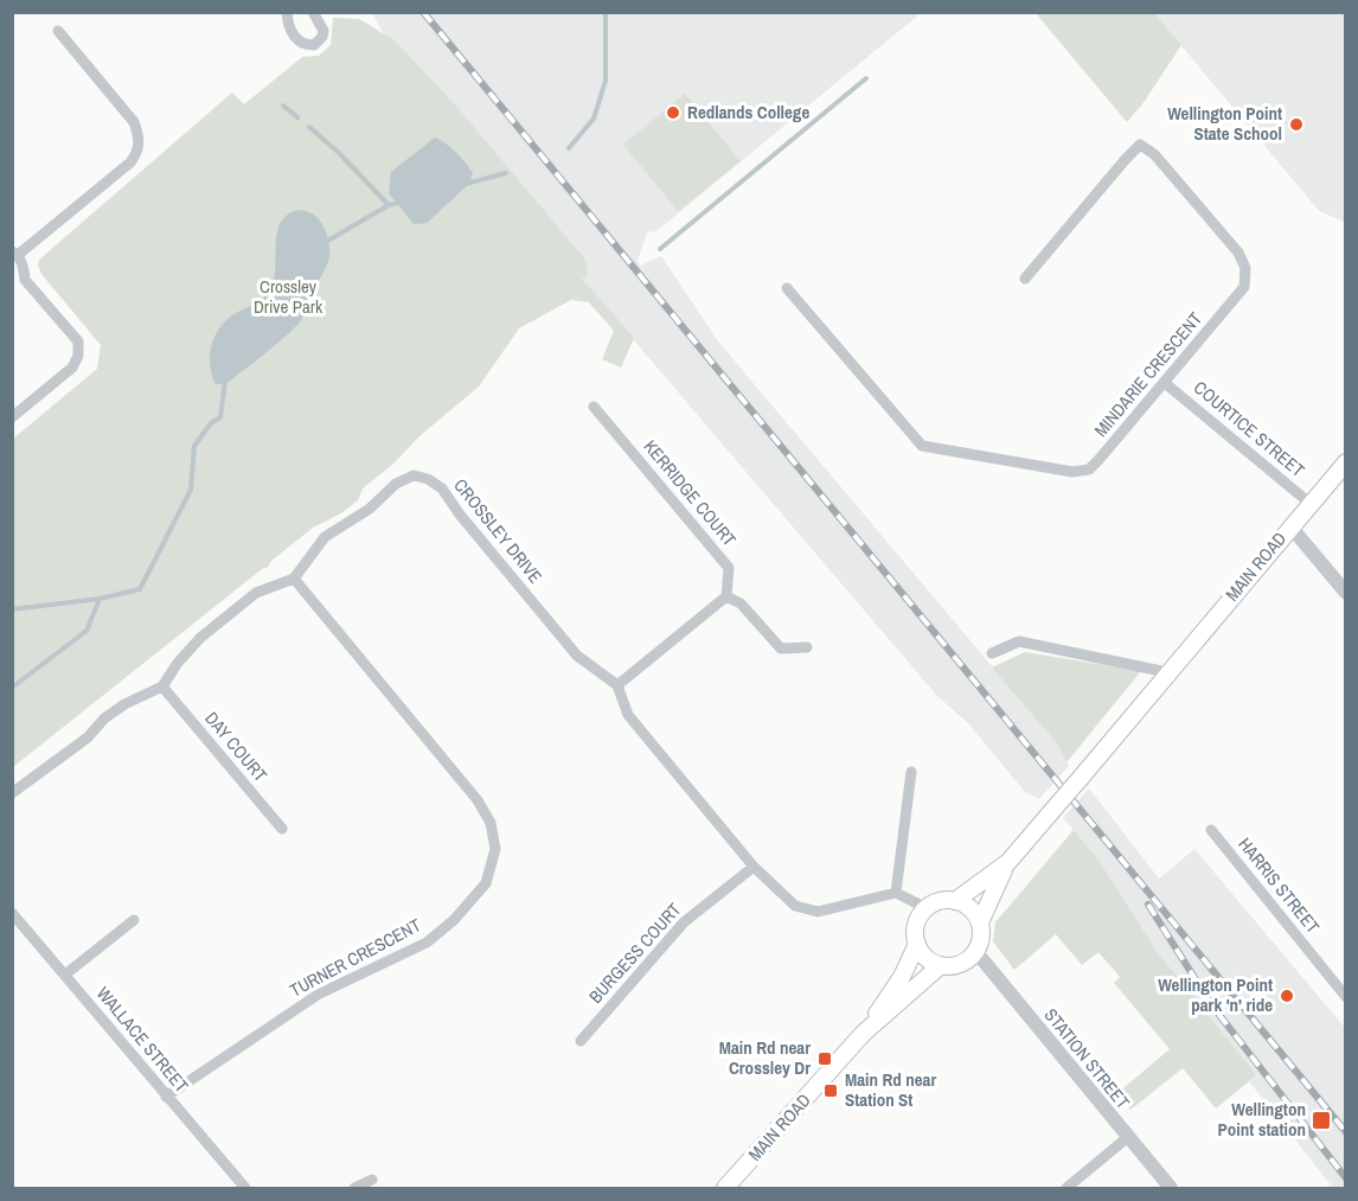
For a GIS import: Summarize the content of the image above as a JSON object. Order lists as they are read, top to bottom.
{
  "streets": {
    "main road": ["MAIN ROAD"],
    "street": [
      "MINDARIE CRESCENT",
      "COURTICE STREET",
      "KERRIDGE COURT",
      "CROSSLEY DRIVE",
      "DAY COURT",
      "HARRIS STREET",
      "BURGESS COURT",
      "TURNER CRESCENT",
      "WALLACE STREET",
      "STATION STREET"
    ]
  },
  "crossings": [
    ["MINDARIE CRESCENT", "COURTICE STREET"],
    ["COURTICE STREET", "MAIN ROAD"],
    ["CROSSLEY DRIVE", "TURNER CRESCENT"],
    ["MAIN ROAD", "STATION STREET"],
    ["TURNER CRESCENT", "WALLACE STREET"]
  ],
  "parks": ["Crossley Drive Park"],
  "places": {
    "other": ["Redlands College", "Wellington Point State School", "Wellington Point park 'n' ride"],
    "transit": ["Main Rd near Crossley Dr", "Main Rd near Station St", "Wellington Point station"]
  }
}
